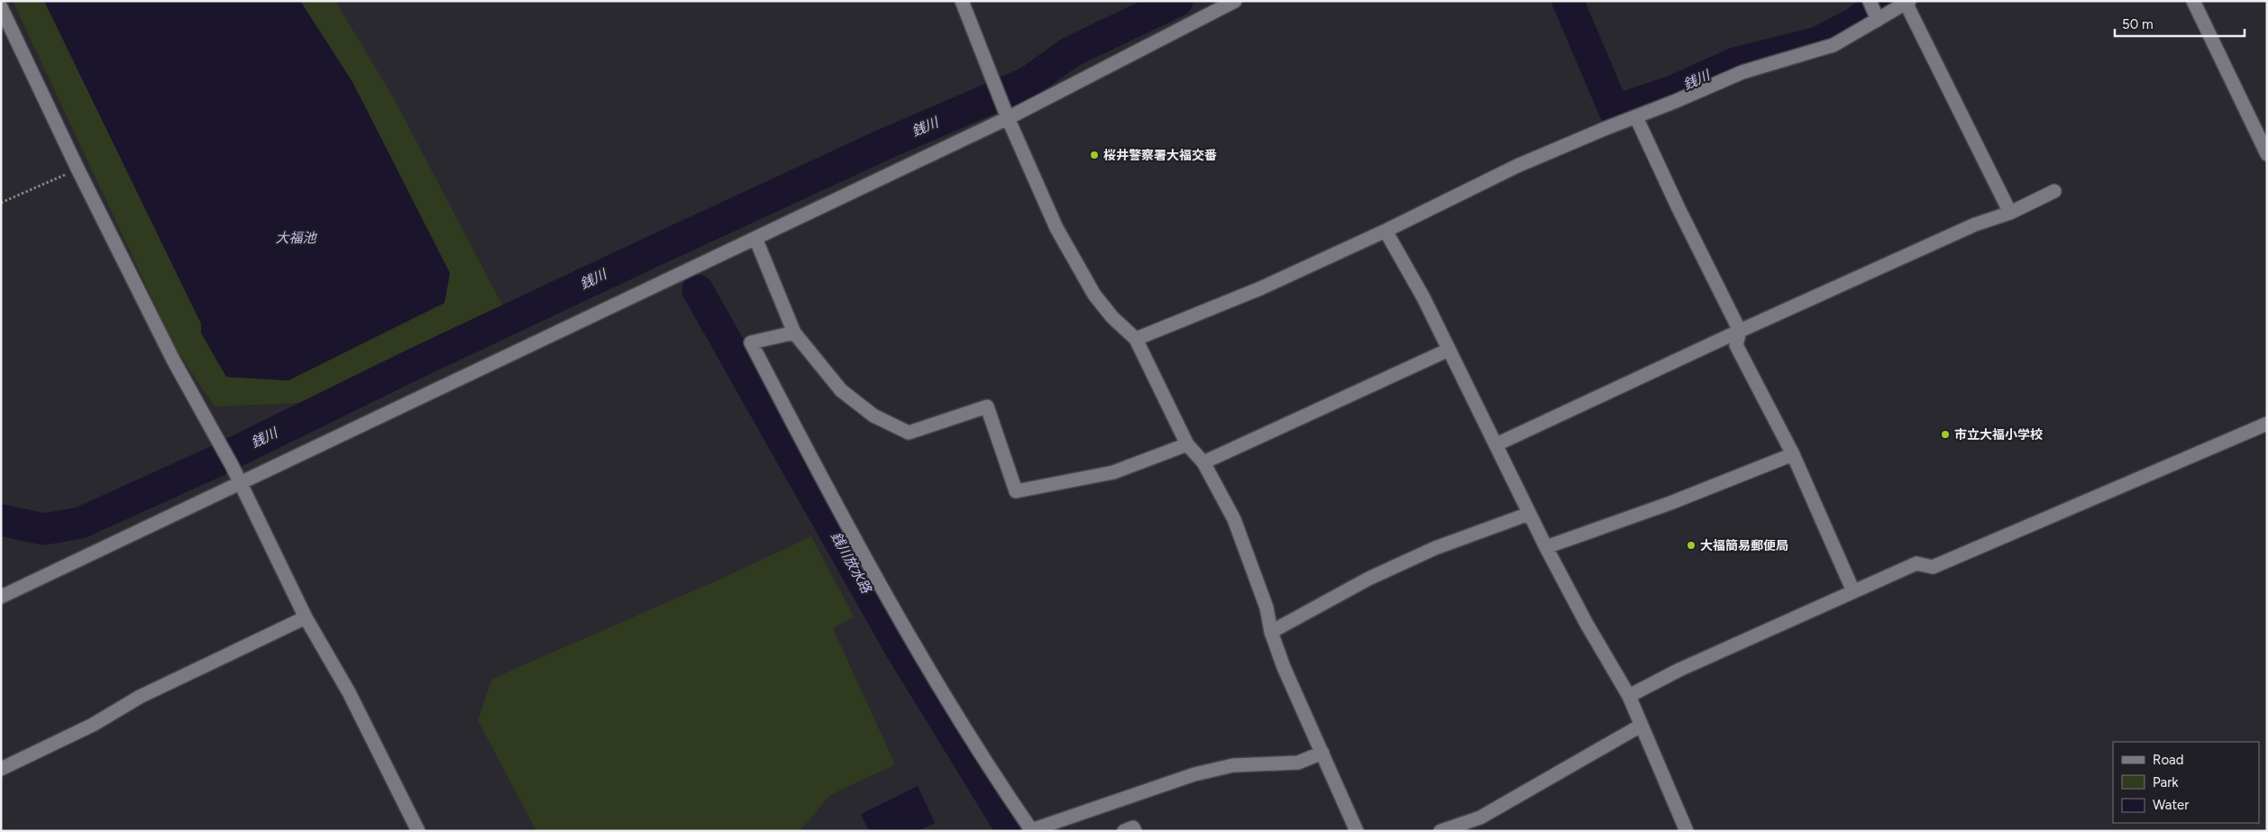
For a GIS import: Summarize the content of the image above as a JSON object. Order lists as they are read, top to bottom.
{
  "water": ["銭川", "大福池", "銭川放水路"],
  "places": ["桜井警察署大福交番", "市立大福小学校", "大福簡易郵便局"],
  "legend": ["Road", "Park", "Water"],
  "scale_bar": "50 m"
}
